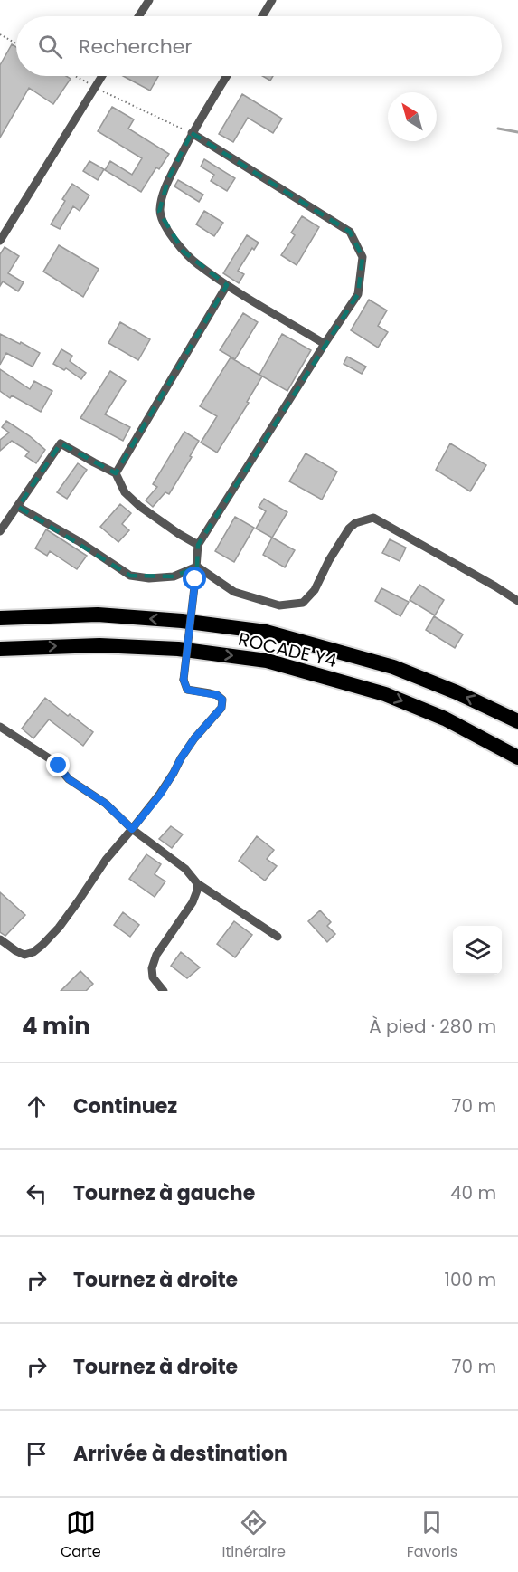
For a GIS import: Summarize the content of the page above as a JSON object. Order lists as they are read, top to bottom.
{
  "streets": {
    "highway": ["ROCADE Y4"]
  },
  "north": "top left",
  "page": {
    "search": "Rechercher",
    "heading": ["4 min", "À pied · 280 m"],
    "list": [
      ["Continuez", "70 m"],
      ["Tournez à gauche", "40 m"],
      ["Tournez à droite", "100 m"],
      ["Tournez à droite", "70 m"],
      "Arrivée à destination"
    ],
    "nav": ["Carte", "Itinéraire", "Favoris"]
  }
}
